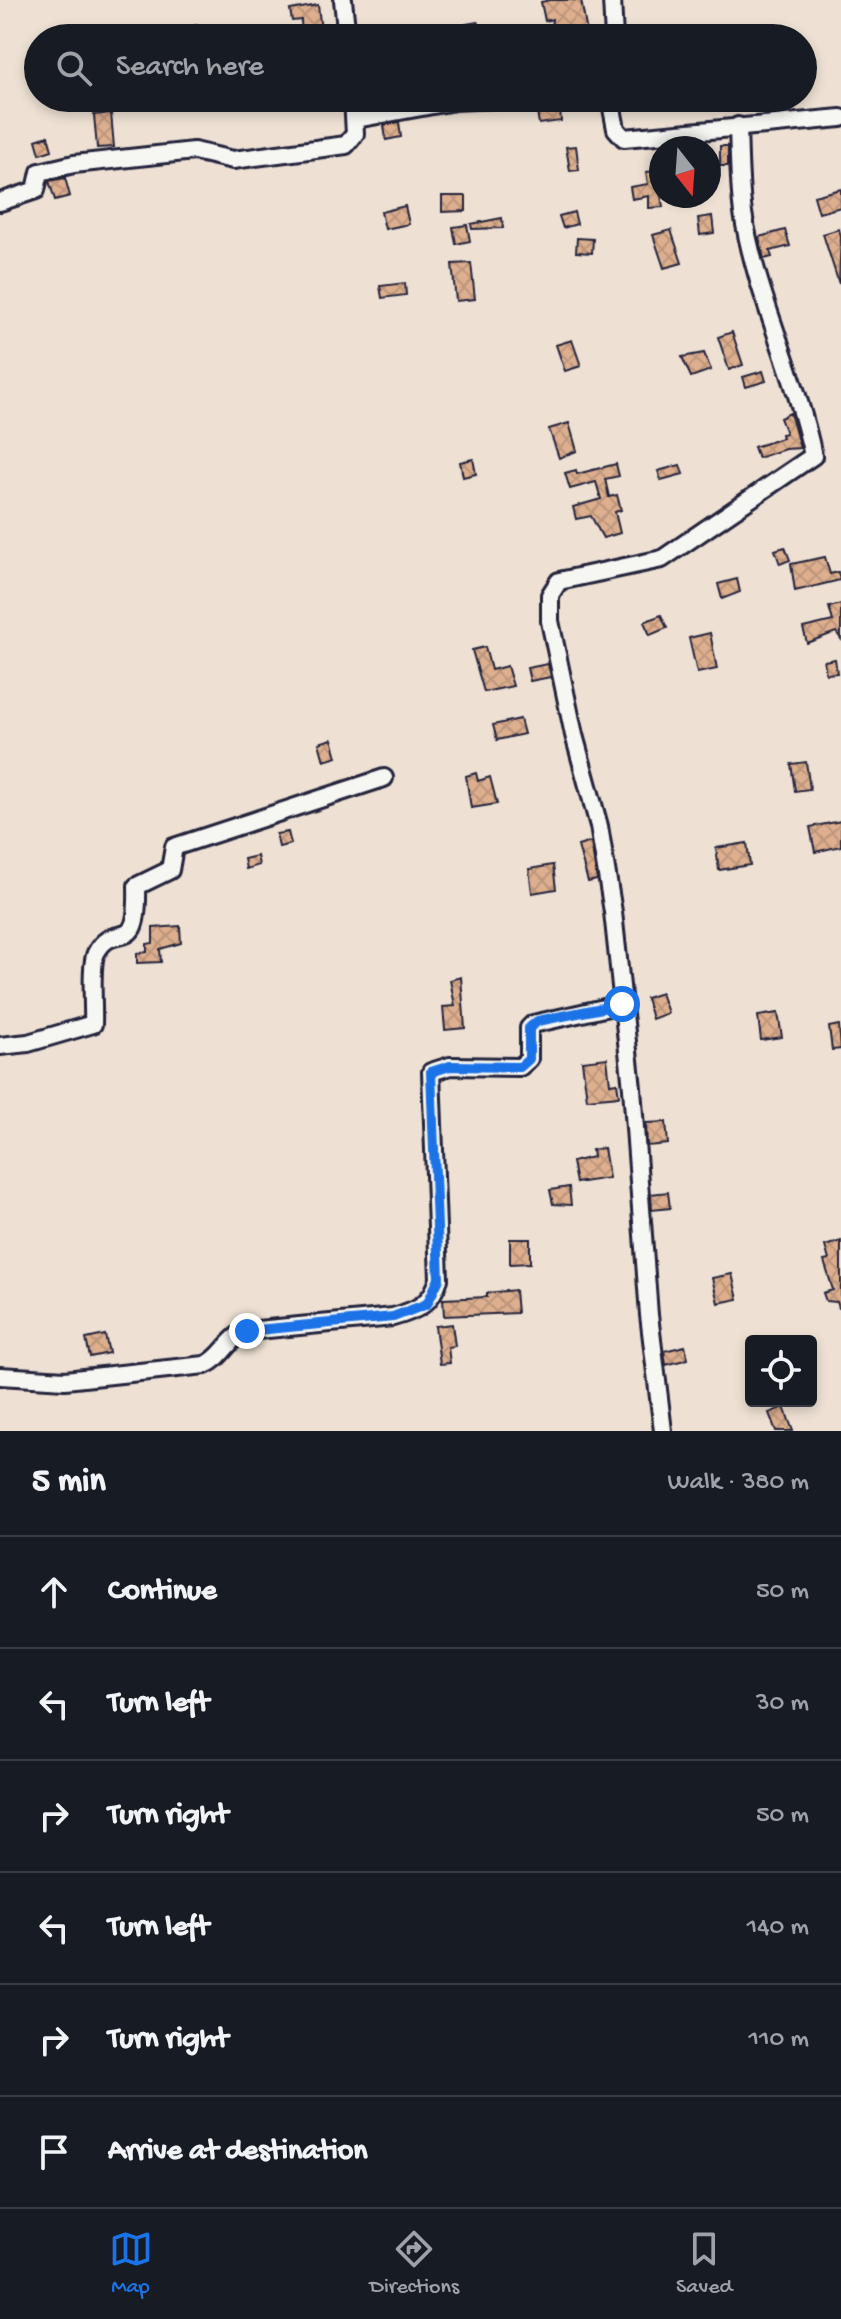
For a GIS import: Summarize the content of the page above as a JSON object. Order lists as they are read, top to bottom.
{
  "north": "bottom",
  "page": {
    "search": "Search here",
    "heading": ["5 min", "Walk · 380 m"],
    "list": [
      ["Continue", "50 m"],
      ["Turn left", "30 m"],
      ["Turn right", "50 m"],
      ["Turn left", "140 m"],
      ["Turn right", "110 m"],
      "Arrive at destination"
    ],
    "nav": ["Map", "Directions", "Saved"]
  }
}
